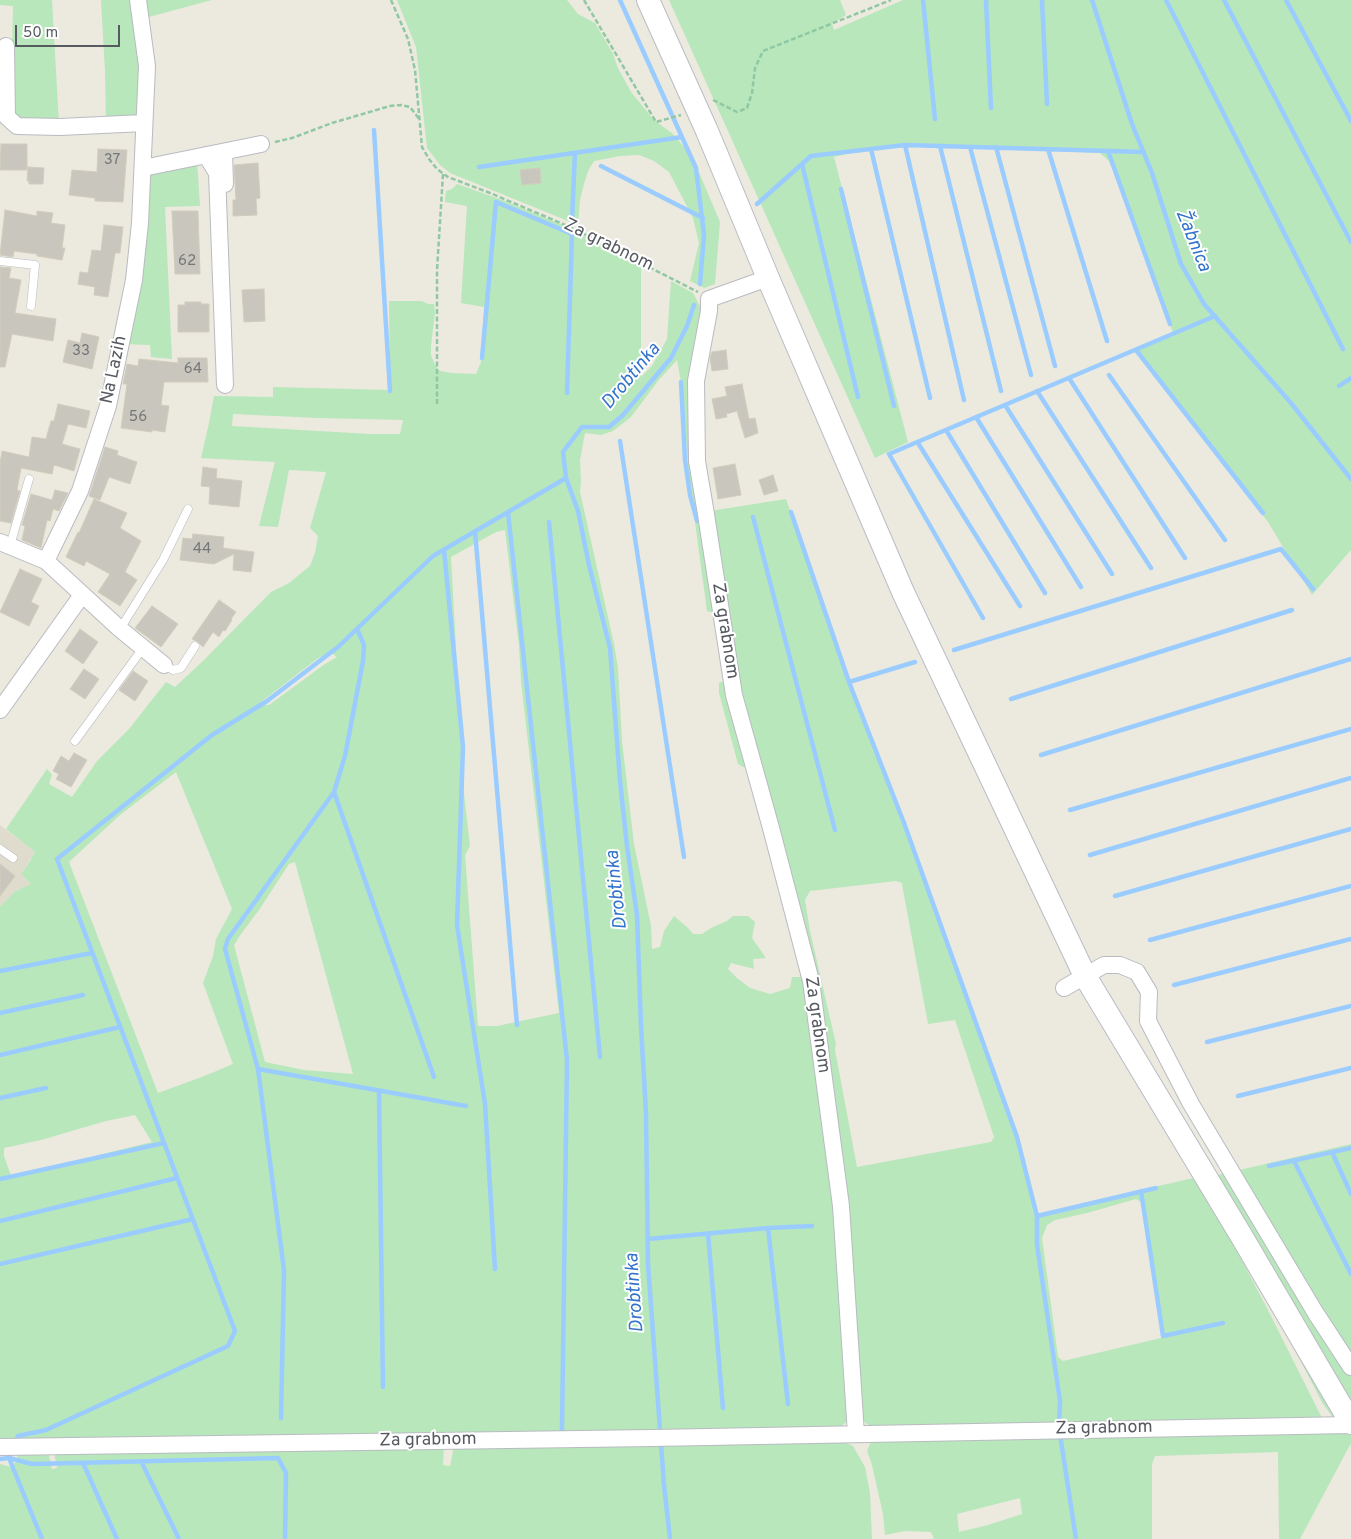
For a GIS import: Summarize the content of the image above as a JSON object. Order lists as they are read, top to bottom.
{
  "streets": {
    "street": ["Za grabnom", "Na Lazih"]
  },
  "water": ["Žabnica", "Drobtinka"],
  "house_numbers": [
    "37",
    "62",
    "33",
    "64",
    "56",
    "44"
  ],
  "scale_bar": "50 m"
}
